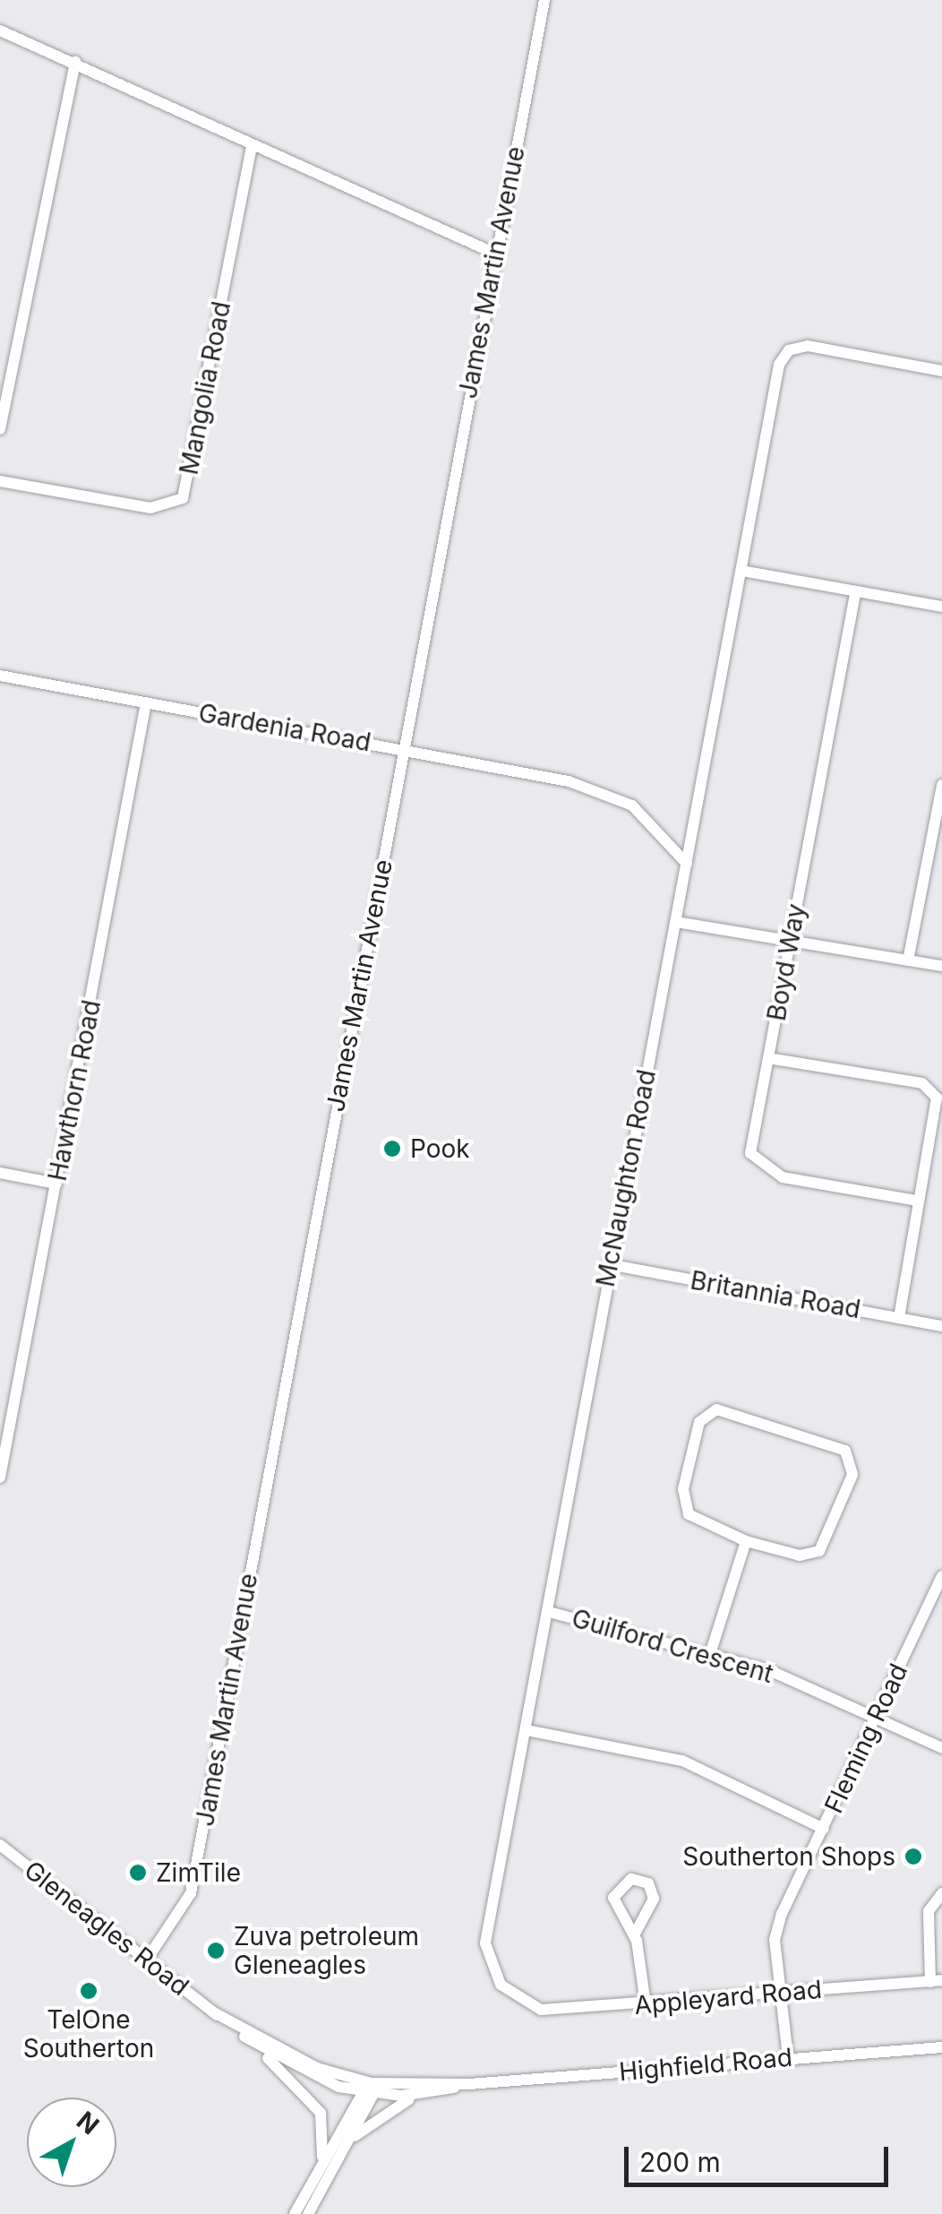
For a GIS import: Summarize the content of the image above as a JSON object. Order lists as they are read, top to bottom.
{
  "streets": {
    "street": [
      "James Martin Avenue",
      "Mangolia Road",
      "Gardenia Road",
      "Boyd Way",
      "Hawthorn Road",
      "McNaughton Road",
      "Britannia Road",
      "Guilford Crescent",
      "Fleming Road",
      "Gleneagles Road",
      "Appleyard Road",
      "Highfield Road"
    ]
  },
  "crossings": [
    ["James Martin Avenue", "Gardenia Road"],
    ["James Martin Avenue", "Gleneagles Road"],
    ["Gardenia Road", "Hawthorn Road"],
    ["Gardenia Road", "McNaughton Road"],
    ["McNaughton Road", "Britannia Road"],
    ["McNaughton Road", "Guilford Crescent"],
    ["McNaughton Road", "Appleyard Road"],
    ["Guilford Crescent", "Fleming Road"],
    ["Fleming Road", "Appleyard Road"],
    ["Fleming Road", "Highfield Road"],
    ["Gleneagles Road", "Highfield Road"]
  ],
  "places": [
    "Pook",
    "Southerton Shops",
    "ZimTile",
    "Zuva petroleum Gleneagles",
    "TelOne Southerton"
  ],
  "scale_bar": "200 m",
  "north": "top right"
}
